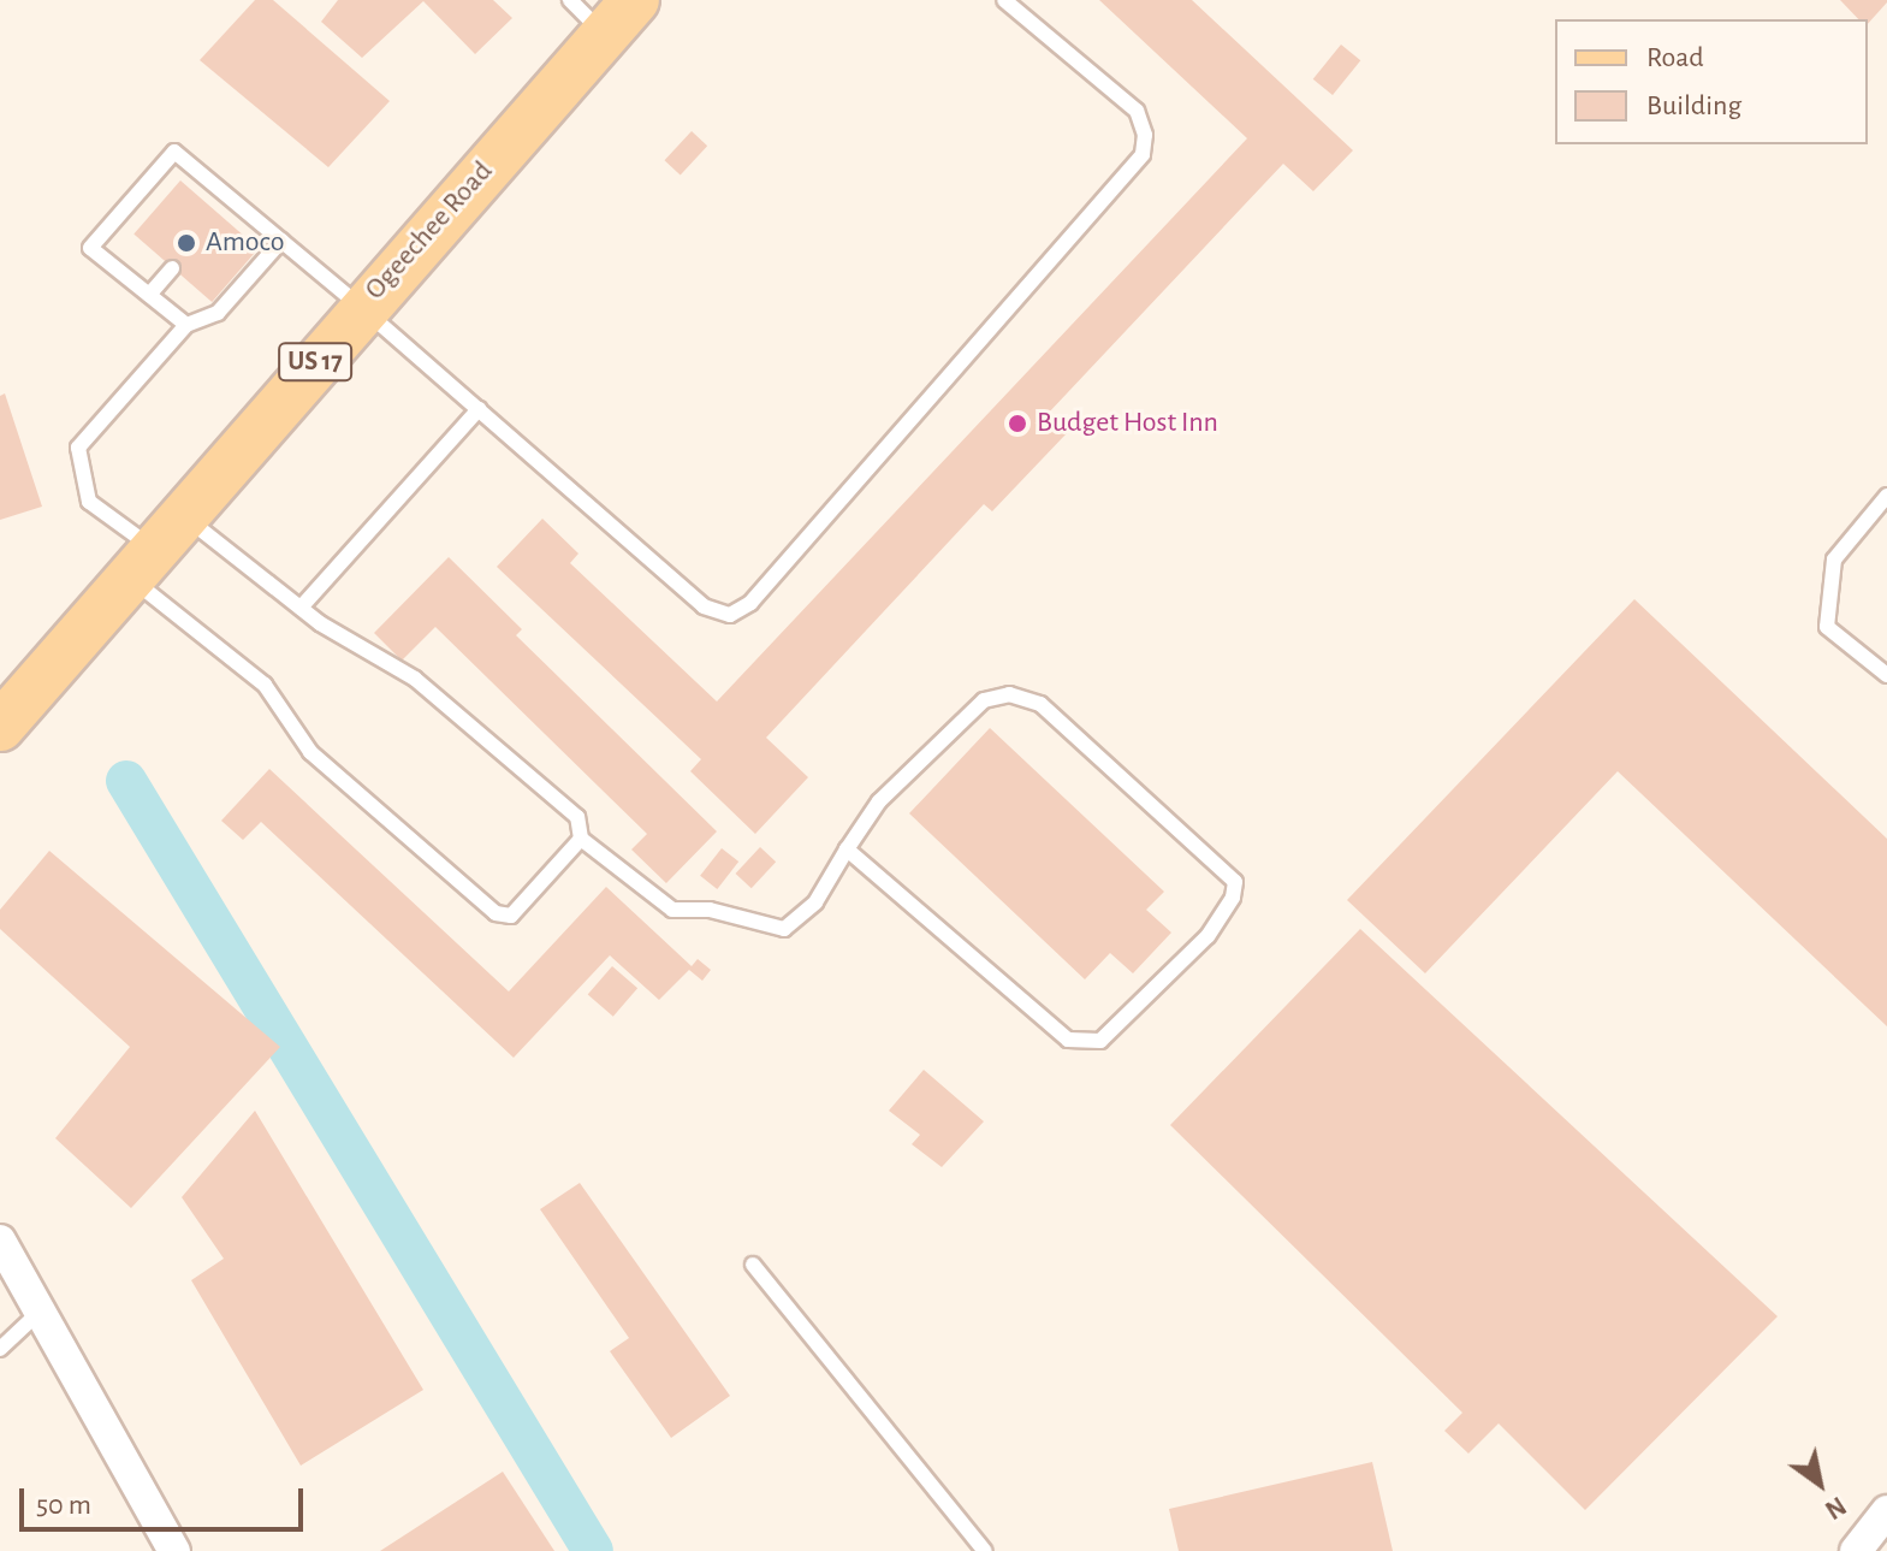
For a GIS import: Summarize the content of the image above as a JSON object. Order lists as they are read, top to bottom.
{
  "streets": {
    "main road": ["Ogeechee Road", "US 17"]
  },
  "places": ["Amoco", "Budget Host Inn"],
  "legend": ["Road", "Building"],
  "scale_bar": "50 m",
  "north": "bottom right"
}
